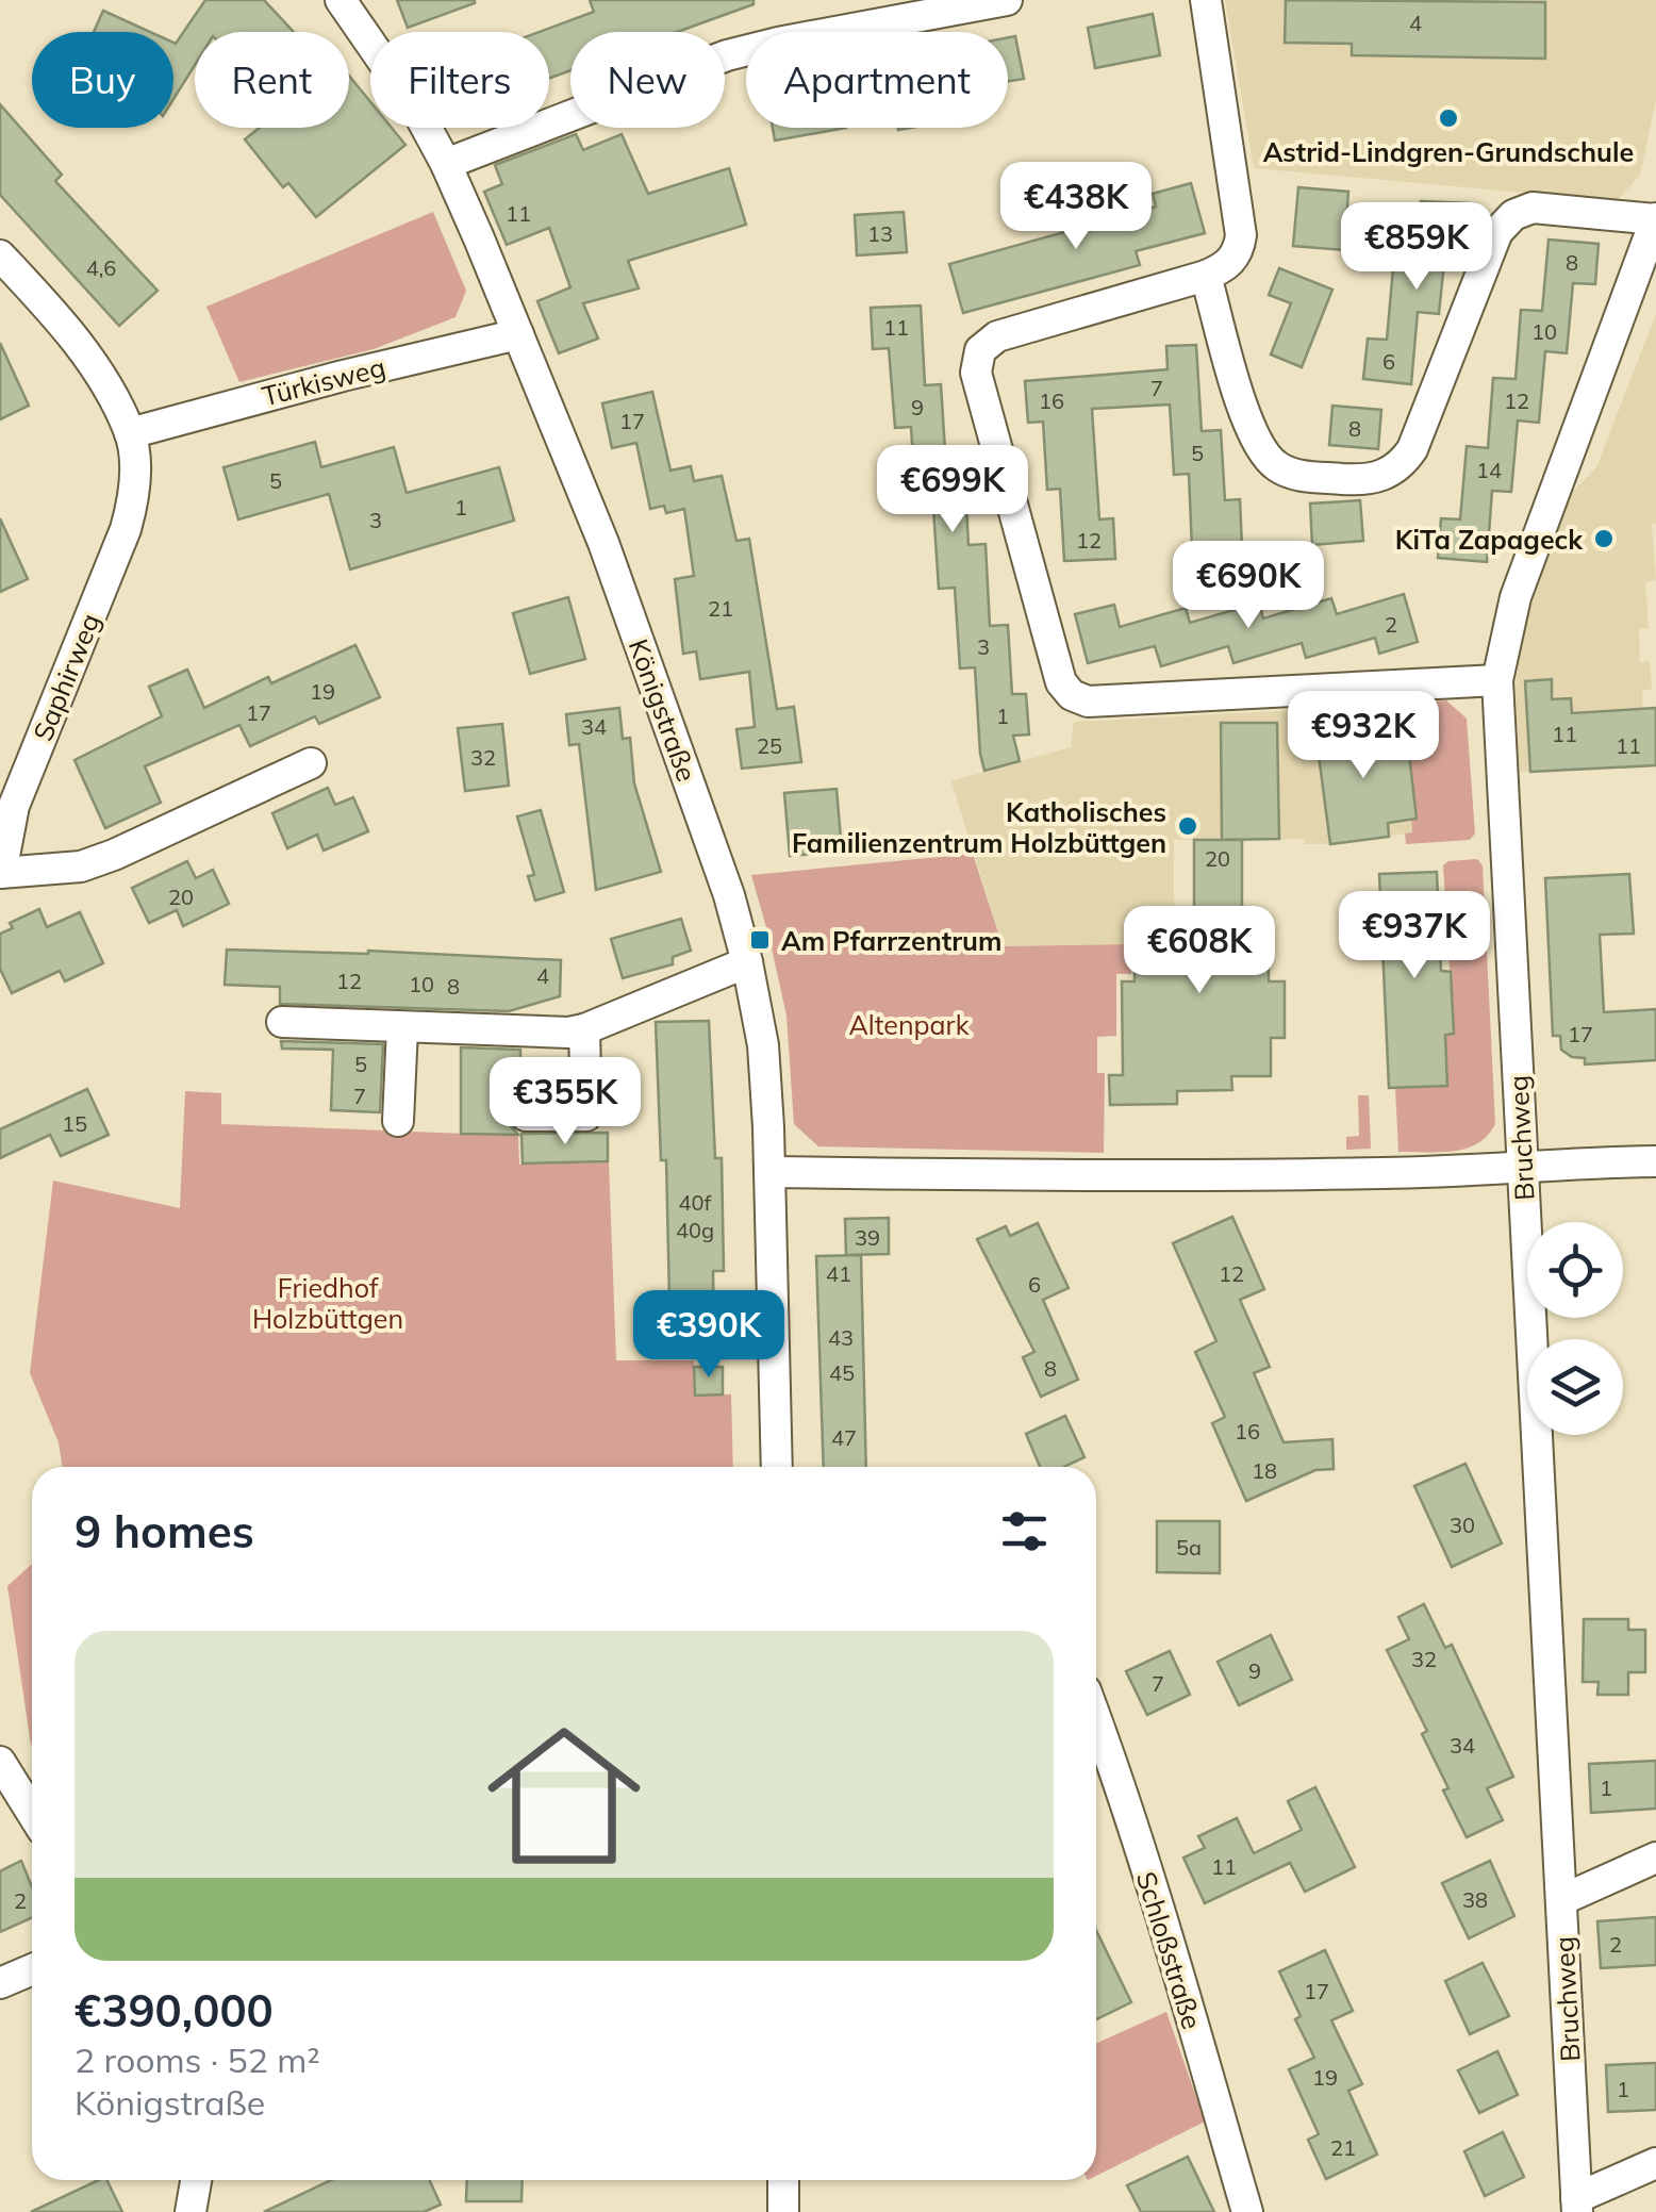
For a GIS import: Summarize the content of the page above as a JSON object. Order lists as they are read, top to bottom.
{
  "streets": {
    "street": [
      "Türkisweg",
      "Saphirweg",
      "Königstraße",
      "Bruchweg",
      "Schloßstraße"
    ]
  },
  "crossings": [
    ["Türkisweg", "Saphirweg"],
    ["Türkisweg", "Königstraße"]
  ],
  "parks": ["Altenpark", "Friedhof Holzbüttgen"],
  "places": {
    "other": ["Astrid-Lindgren-Grundschule", "KiTa Zapageck", "Katholisches Familienzentrum Holzbüttgen"],
    "transit": ["Am Pfarrzentrum"]
  },
  "house_numbers": [
    "4",
    "11",
    "13",
    "8",
    "4,6",
    "11",
    "10",
    "6",
    "7",
    "16",
    "12",
    "9",
    "17",
    "8",
    "5",
    "14",
    "5",
    "1",
    "3",
    "12",
    "21",
    "2",
    "3",
    "19",
    "17",
    "1",
    "34",
    "11",
    "25",
    "11",
    "32",
    "20",
    "20",
    "4",
    "12",
    "10",
    "8",
    "17",
    "5",
    "7",
    "15",
    "40f",
    "40g",
    "39",
    "41",
    "12",
    "6",
    "43",
    "8",
    "45",
    "16",
    "47",
    "18",
    "30",
    "5a",
    "32",
    "9",
    "7",
    "34",
    "1",
    "11",
    "38",
    "2",
    "2",
    "17",
    "19",
    "1",
    "21"
  ],
  "page": {
    "chip": [
      "Buy",
      "Rent",
      "Filters",
      "New",
      "Apartment"
    ],
    "price": [
      "€438K",
      "€859K",
      "€699K",
      "€690K",
      "€932K",
      "€937K",
      "€608K",
      "€355K",
      "€390K"
    ],
    "heading": "9 homes",
    "list": [
      {
        "name": "€390,000",
        "note": "2 rooms · 52 m² · Königstraße"
      }
    ]
  }
}
